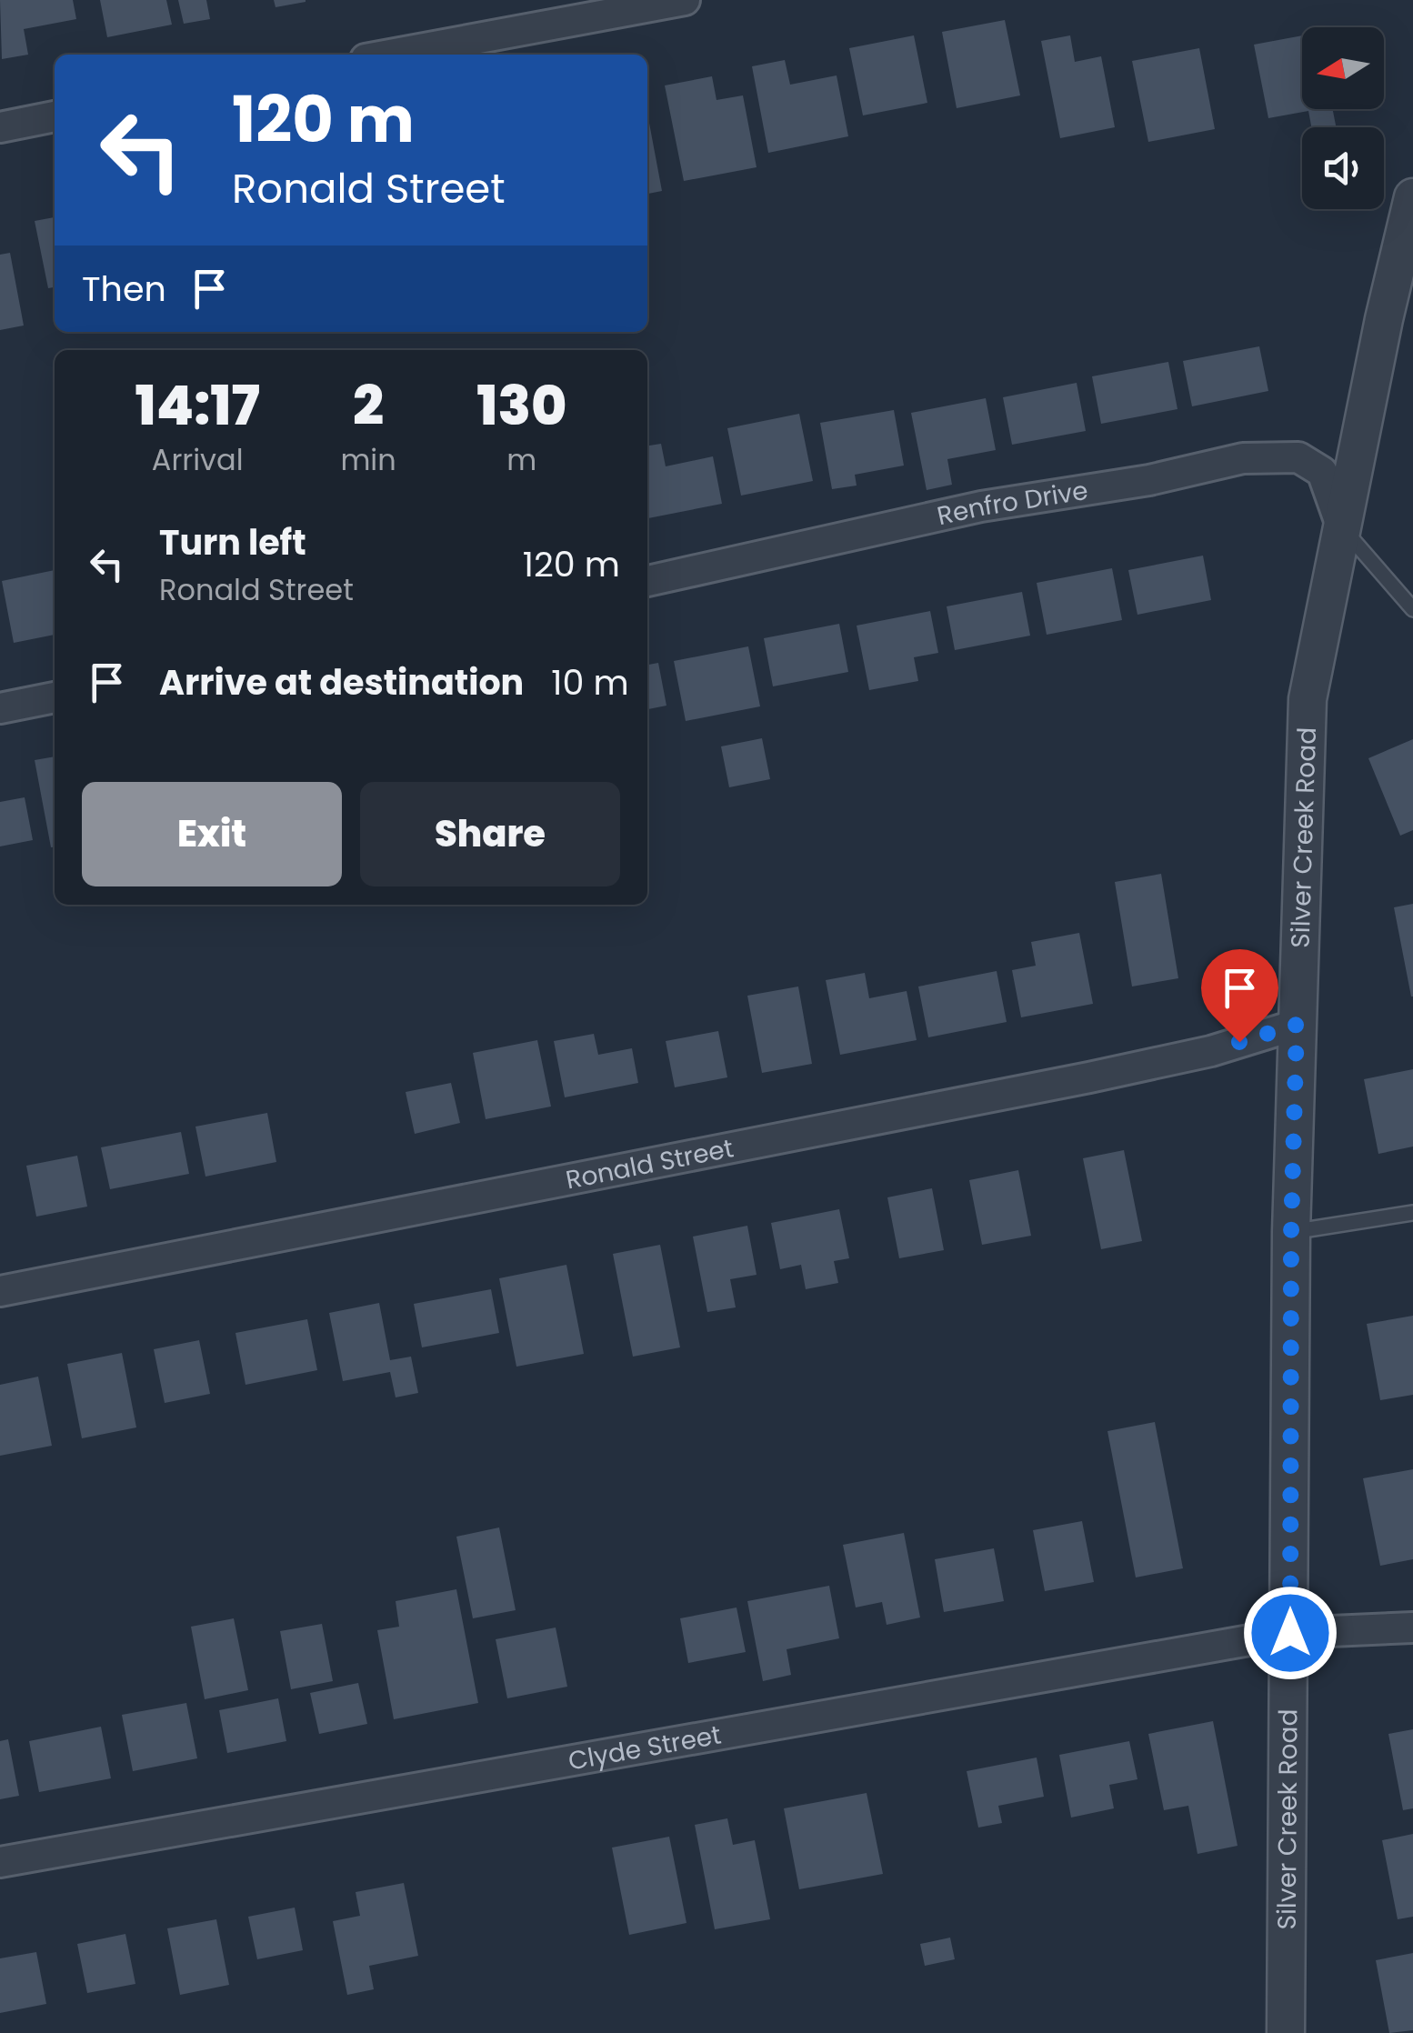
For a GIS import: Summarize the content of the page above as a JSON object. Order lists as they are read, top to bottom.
{
  "streets": {
    "street": [
      "Renfro Drive",
      "Silver Creek Road",
      "Ronald Street",
      "Clyde Street"
    ]
  },
  "crossings": [
    ["Renfro Drive", "Silver Creek Road"],
    ["Silver Creek Road", "Ronald Street"],
    ["Silver Creek Road", "Clyde Street"]
  ],
  "north": "left",
  "page": {
    "turn": ["120 m", "Ronald Street"],
    "then": "Then",
    "eta": [
      "14:17",
      "Arrival",
      "2",
      "min",
      "130",
      "m"
    ],
    "list": [
      {
        "name": "Turn left",
        "note": "Ronald Street",
        "value": "120 m"
      },
      {
        "name": "Arrive at destination",
        "value": "10 m"
      }
    ],
    "buttons": ["Exit", "Share"]
  }
}
